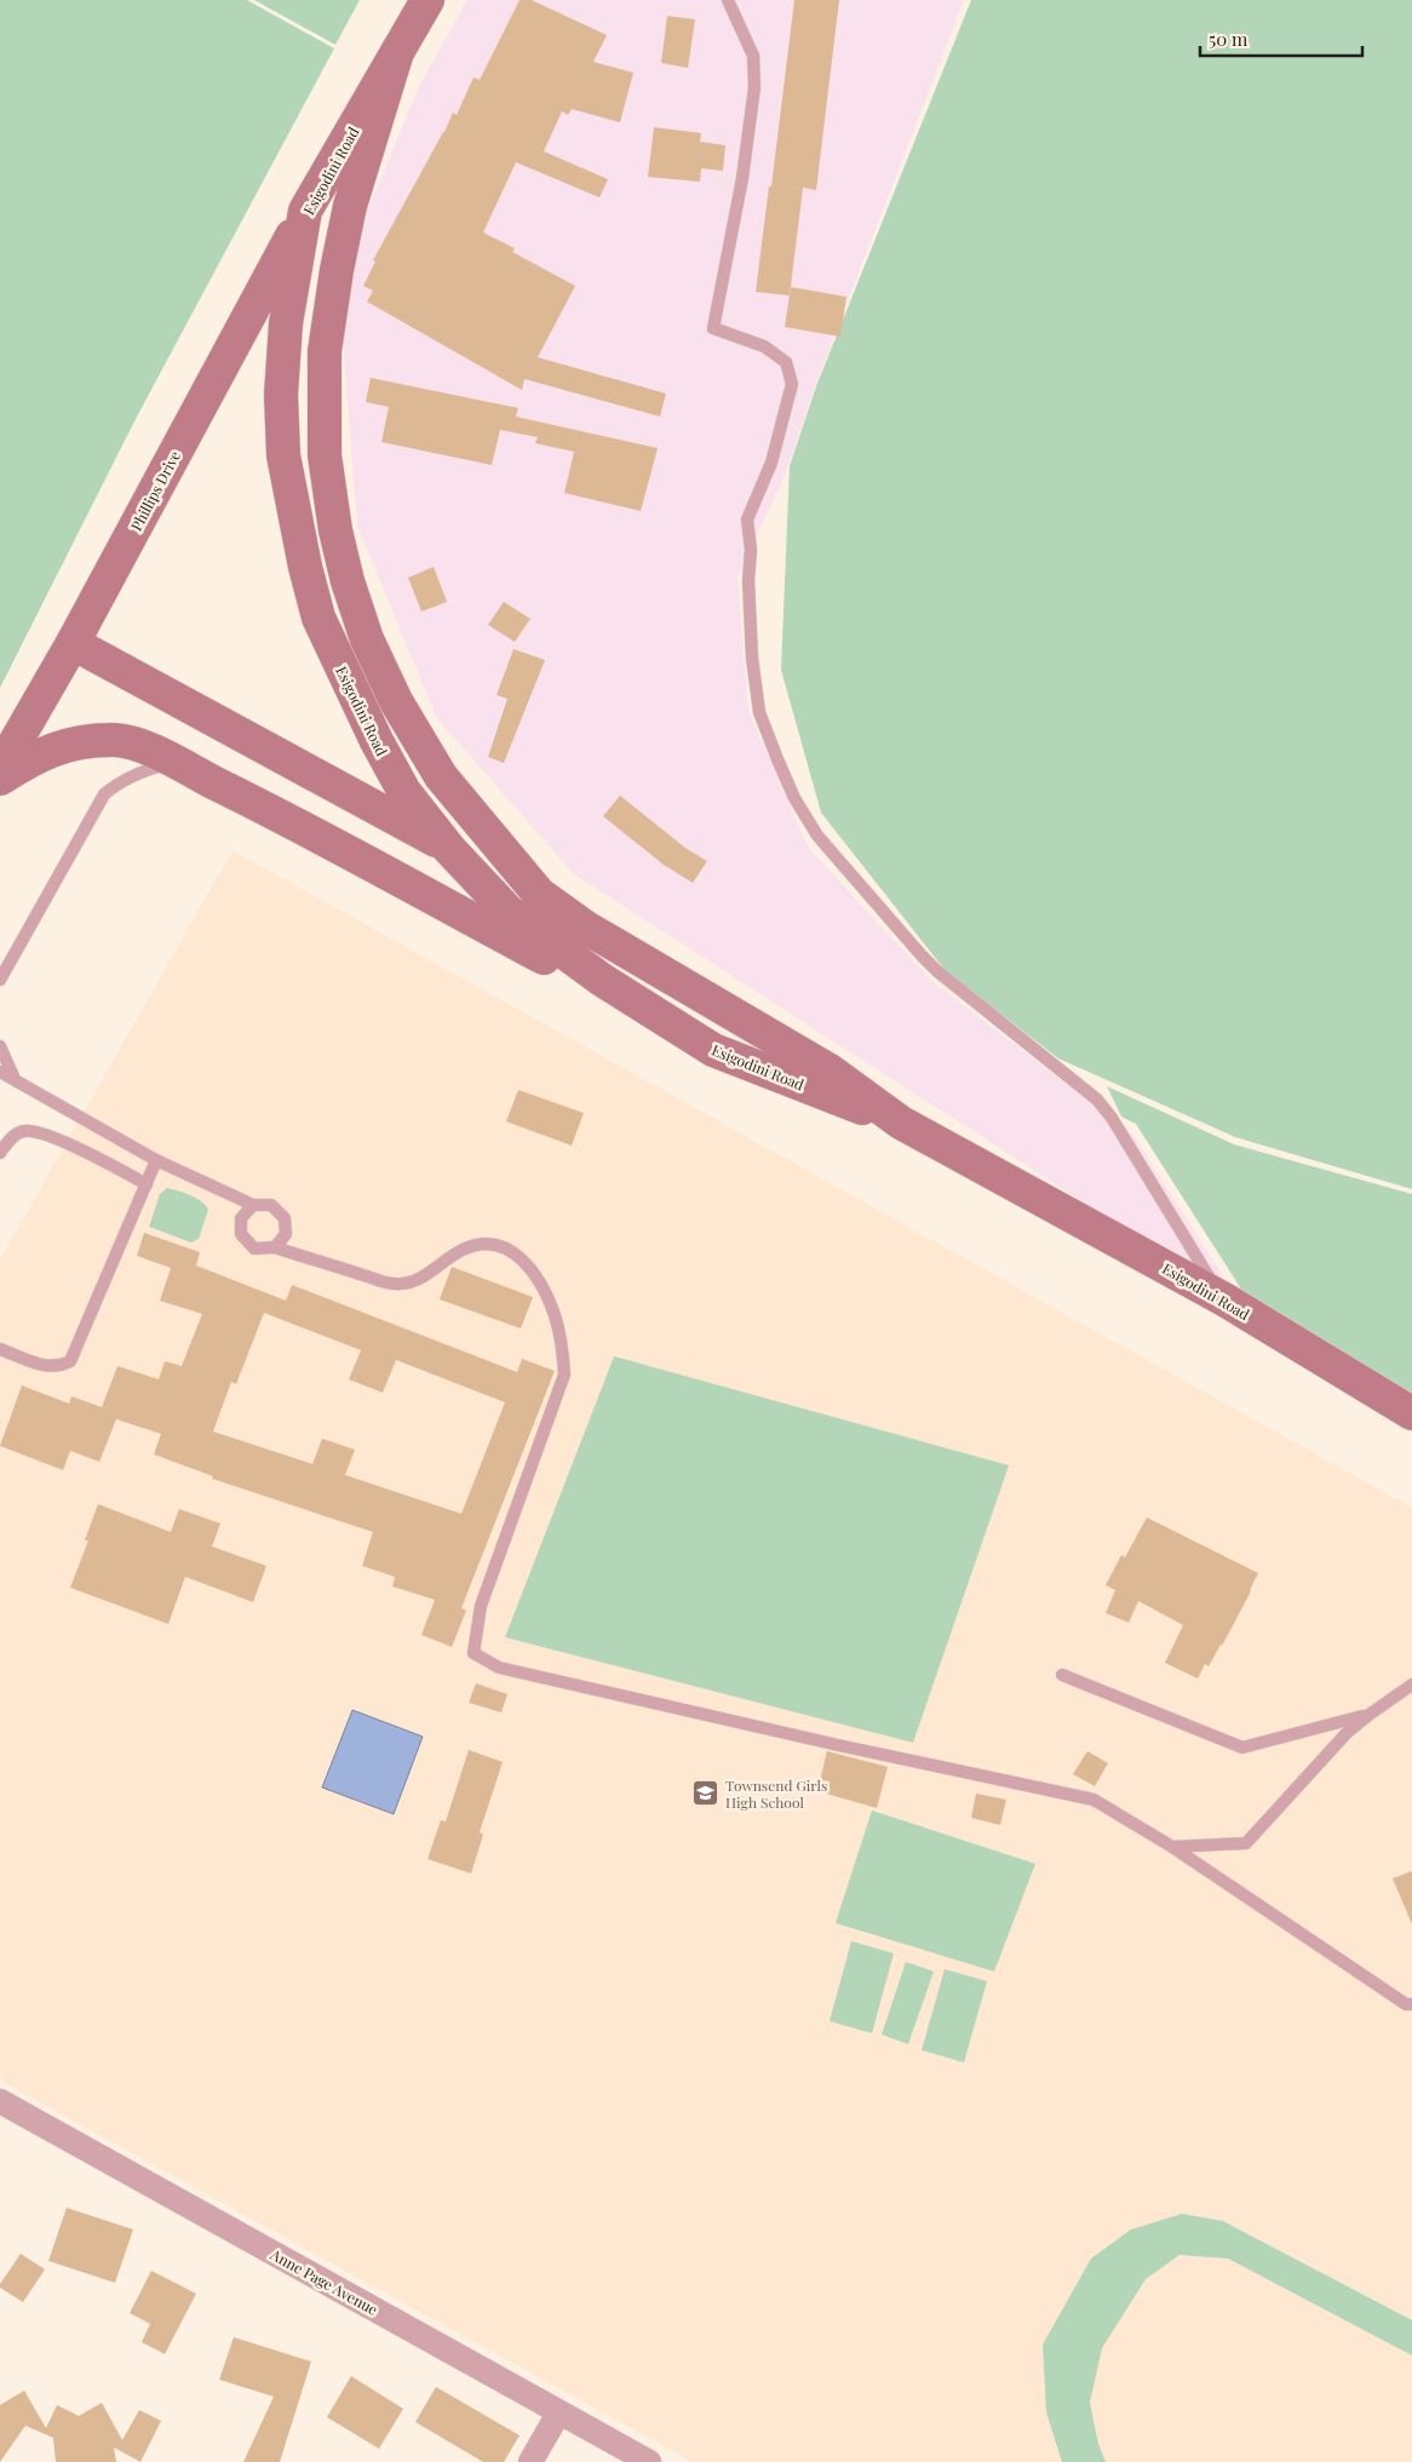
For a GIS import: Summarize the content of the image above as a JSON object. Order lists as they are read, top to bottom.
{
  "streets": {
    "main road": ["Esigodini Road", "Phillips Drive"],
    "street": ["Anne Page Avenue"]
  },
  "crossings": [
    ["Esigodini Road", "Phillips Drive"]
  ],
  "places": {
    "school or university": ["Townsend Girls High School"]
  },
  "scale_bar": "50 m"
}
